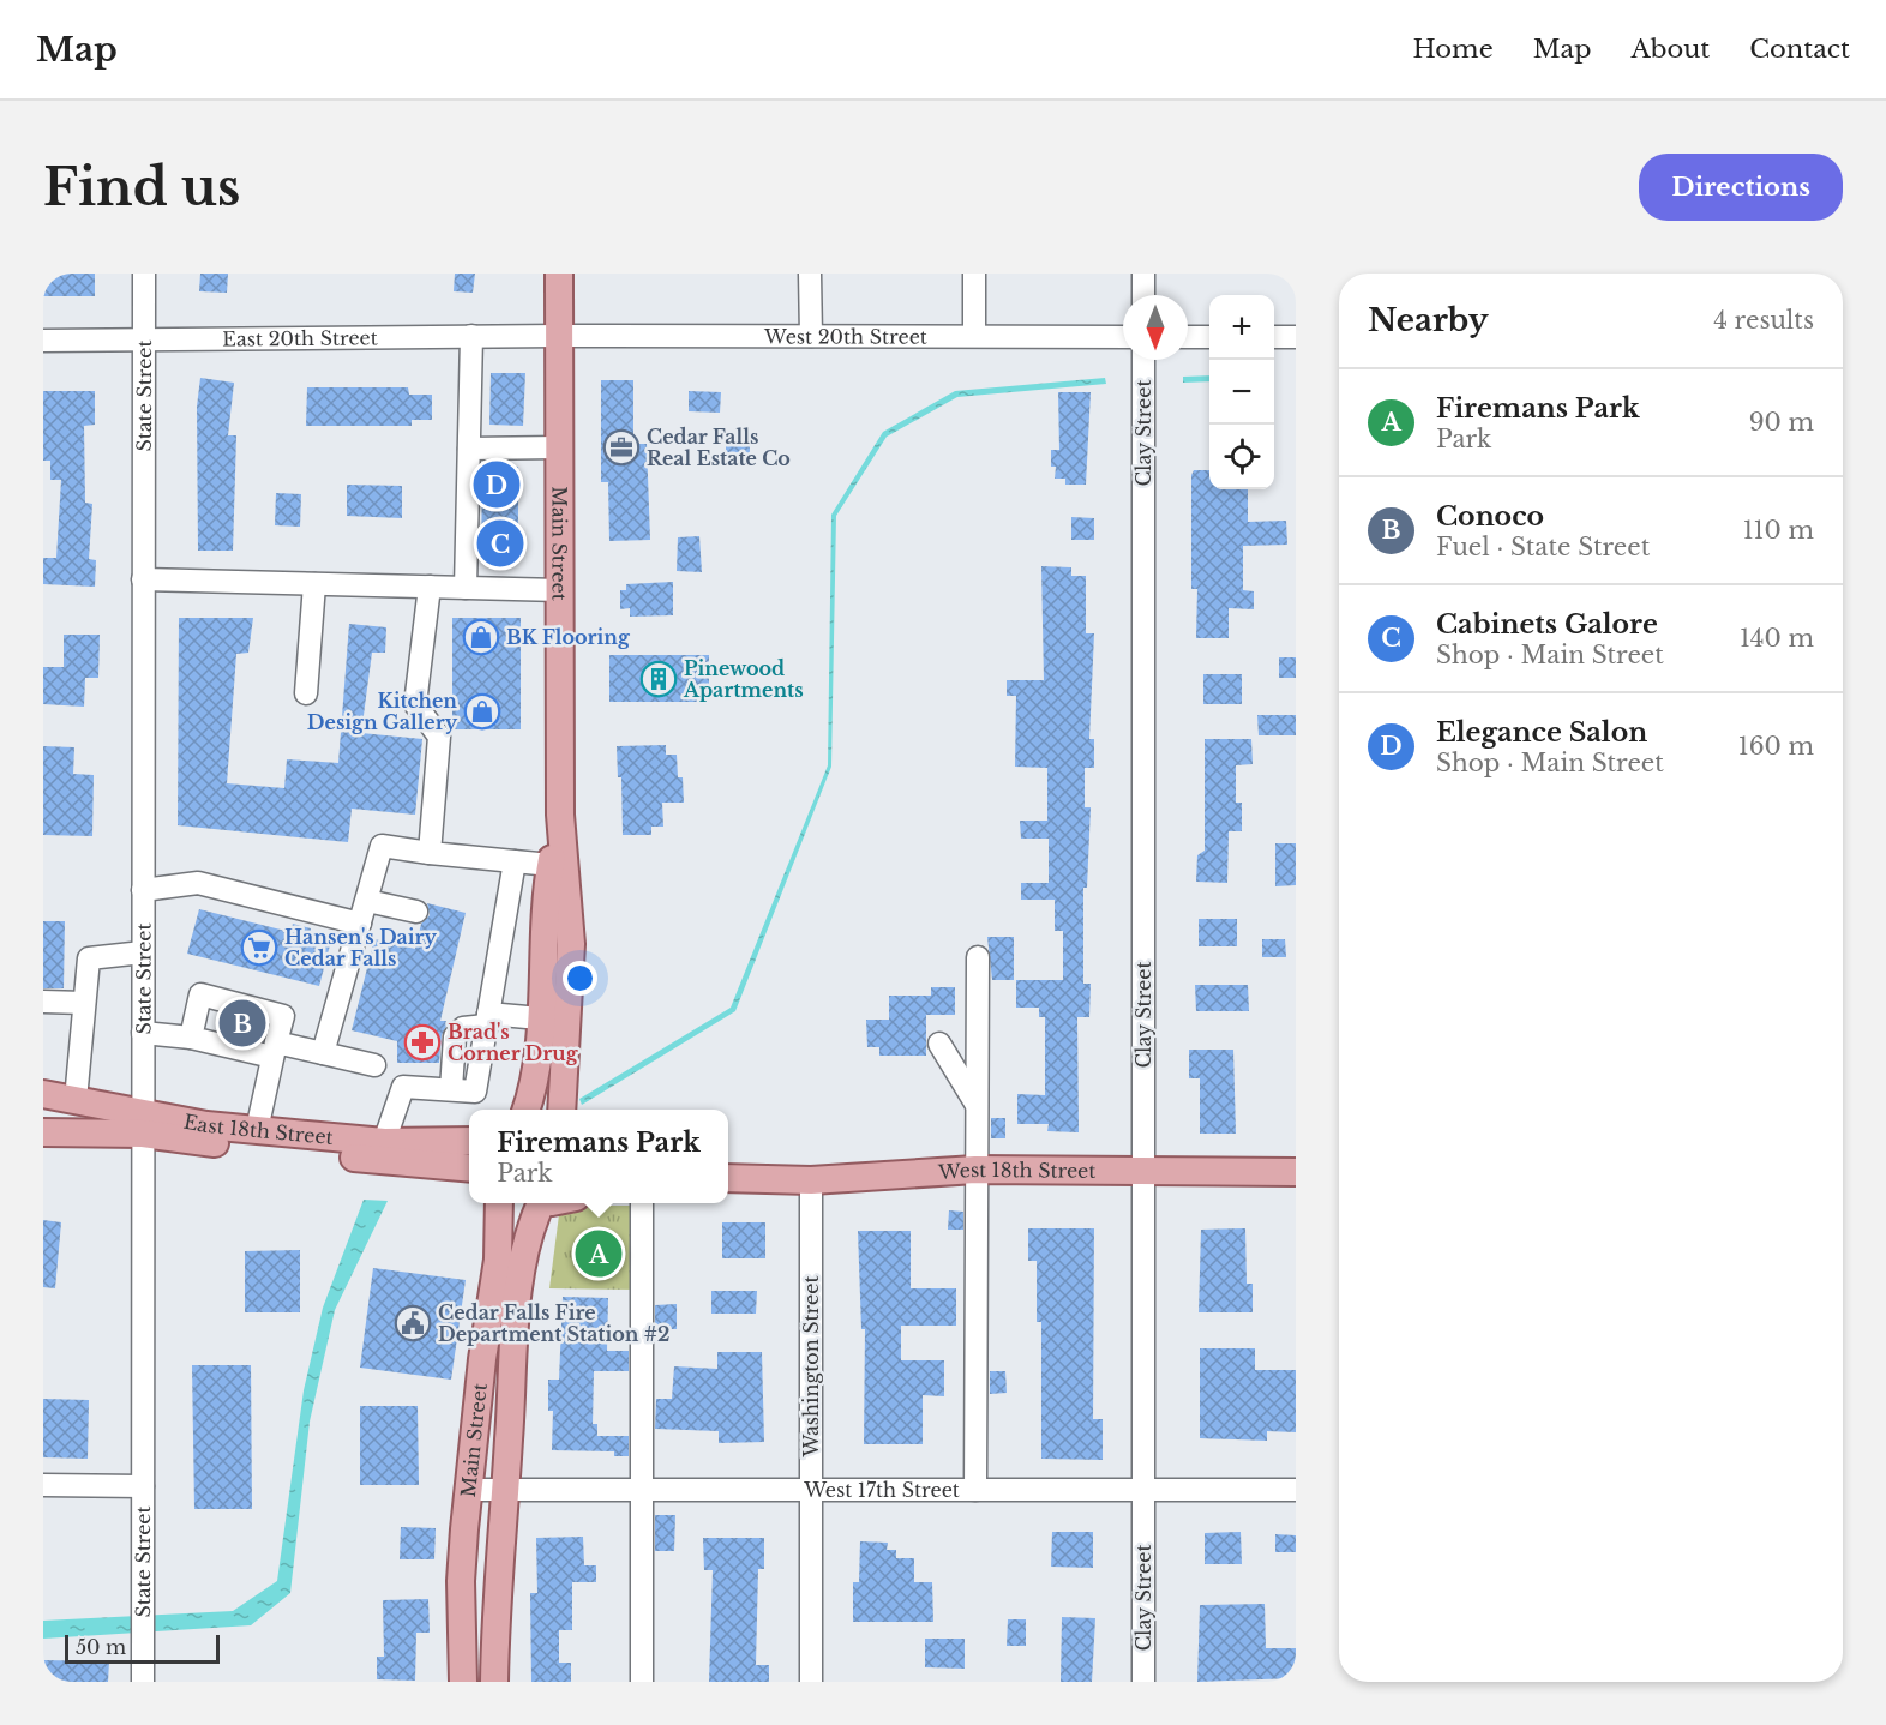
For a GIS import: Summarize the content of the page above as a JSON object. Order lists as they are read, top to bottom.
{
  "streets": {
    "main road": ["Main Street", "East 18th Street", "West 18th Street"],
    "street": [
      "West 20th Street",
      "East 20th Street",
      "State Street",
      "Clay Street",
      "Washington Street",
      "West 17th Street"
    ]
  },
  "crossings": [
    ["West 20th Street", "East 20th Street"],
    ["West 20th Street", "Main Street"],
    ["East 20th Street", "State Street"],
    ["East 20th Street", "Main Street"],
    ["State Street", "East 18th Street"],
    ["Clay Street", "West 18th Street"],
    ["Clay Street", "West 17th Street"],
    ["Main Street", "West 17th Street"],
    ["West 18th Street", "Washington Street"],
    ["Washington Street", "West 17th Street"]
  ],
  "places": {
    "office": ["Cedar Falls Real Estate Co"],
    "shop": ["BK Flooring", "Kitchen Design Gallery"],
    "building": ["Pinewood Apartments"],
    "supermarket": ["Hansen's Dairy Cedar Falls"],
    "pharmacy": ["Brad's Corner Drug"],
    "public building": ["Cedar Falls Fire Department Station #2"]
  },
  "scale_bar": "50 m",
  "north": "bottom",
  "page": {
    "header": "Map",
    "nav": [
      "Home",
      "Map",
      "About",
      "Contact"
    ],
    "buttons": "Directions",
    "title": "Find us",
    "heading": ["Nearby", "4 results"],
    "map_buttons": ["+", "−"],
    "list": [
      {
        "mark": "A",
        "name": "Firemans Park",
        "note": "Park",
        "value": "90 m"
      },
      {
        "mark": "B",
        "name": "Conoco",
        "note": "Fuel · State Street",
        "value": "110 m"
      },
      {
        "mark": "C",
        "name": "Cabinets Galore",
        "note": "Shop · Main Street",
        "value": "140 m"
      },
      {
        "mark": "D",
        "name": "Elegance Salon",
        "note": "Shop · Main Street",
        "value": "160 m"
      }
    ],
    "pins": [
      "D",
      "C",
      "B",
      "A"
    ],
    "popup": ["Firemans Park", "Park"],
    "scale": "50 m"
  }
}
